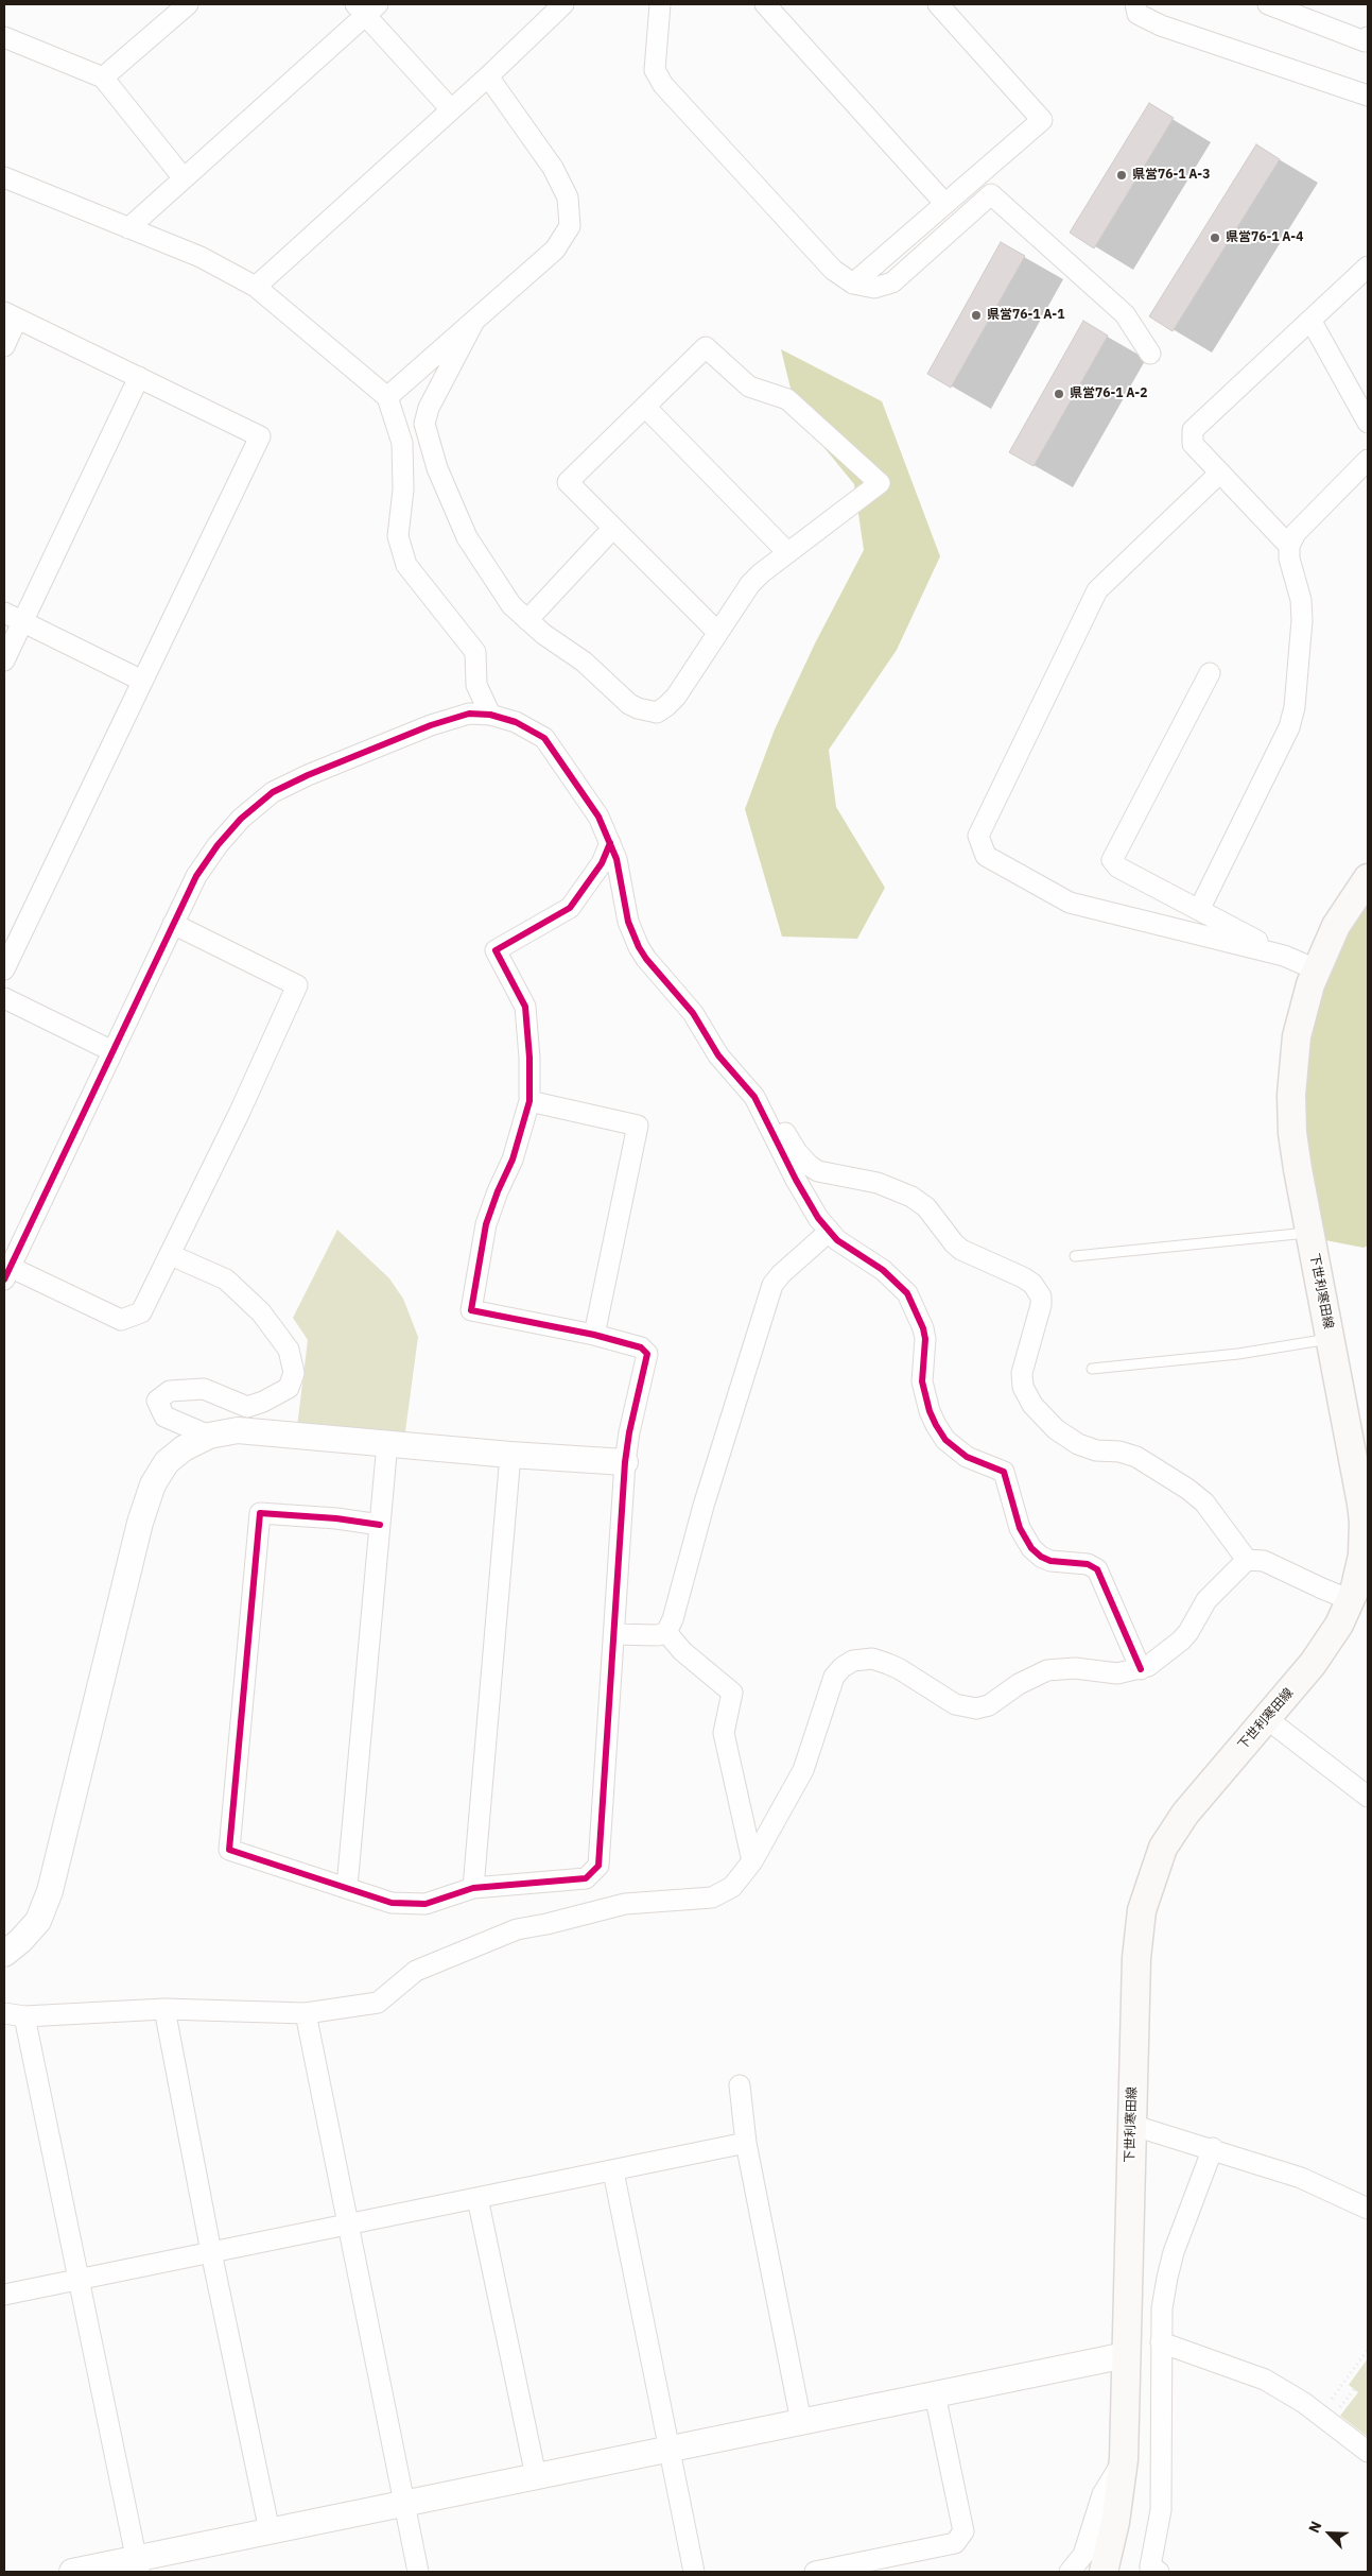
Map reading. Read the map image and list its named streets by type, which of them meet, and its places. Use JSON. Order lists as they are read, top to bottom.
{
  "streets": {
    "main road": ["下世利寒田線"]
  },
  "places": [
    "県営76-1 A-3",
    "県営76-1 A-4",
    "県営76-1 A-1",
    "県営76-1 A-2"
  ],
  "north": "top left"
}
